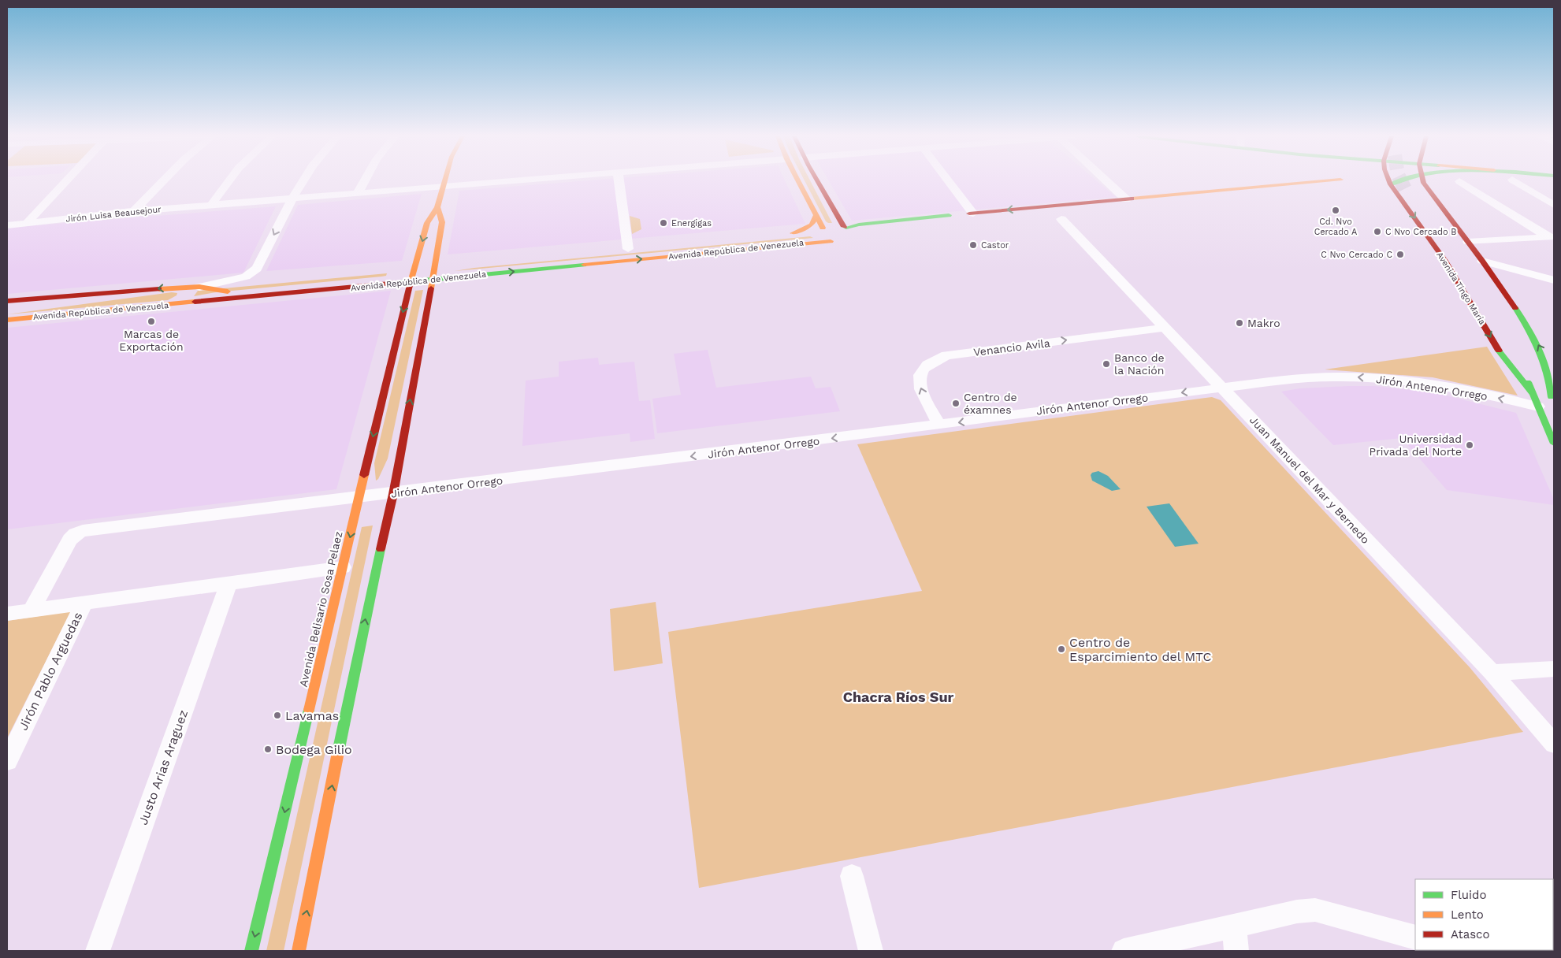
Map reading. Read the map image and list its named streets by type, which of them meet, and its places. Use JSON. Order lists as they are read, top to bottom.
{
  "streets": {
    "main road": ["Avenida República de Venezuela", "Avenida Tingo María", "Avenida Belisario Sosa Pelaez"],
    "street": [
      "Jirón Luisa Beausejour",
      "Venancio Avila",
      "Jirón Antenor Orrego",
      "Juan Manuel del Mar y Bernedo",
      "Jirón Pablo Arguedas",
      "Justo Arias Araguez"
    ]
  },
  "crossings": [
    ["Avenida República de Venezuela", "Avenida Belisario Sosa Pelaez"],
    ["Avenida Tingo María", "Jirón Antenor Orrego"],
    ["Venancio Avila", "Jirón Antenor Orrego"],
    ["Venancio Avila", "Juan Manuel del Mar y Bernedo"],
    ["Jirón Antenor Orrego", "Juan Manuel del Mar y Bernedo"],
    ["Jirón Antenor Orrego", "Avenida Belisario Sosa Pelaez"]
  ],
  "one_way": ["Jirón Antenor Orrego"],
  "districts": ["Chacra Ríos Sur"],
  "places": [
    "Cd. Nvo Cercado A",
    "Energigas",
    "C Nvo Cercado B",
    "Castor",
    "C Nvo Cercado C",
    "Marcas de Exportación",
    "Makro",
    "Banco de la Nación",
    "Centro de éxamnes",
    "Universidad Privada del Norte",
    "Centro de Esparcimiento del MTC",
    "Lavamas",
    "Bodega Gilio"
  ],
  "legend": ["Fluido", "Lento", "Atasco"]
}
